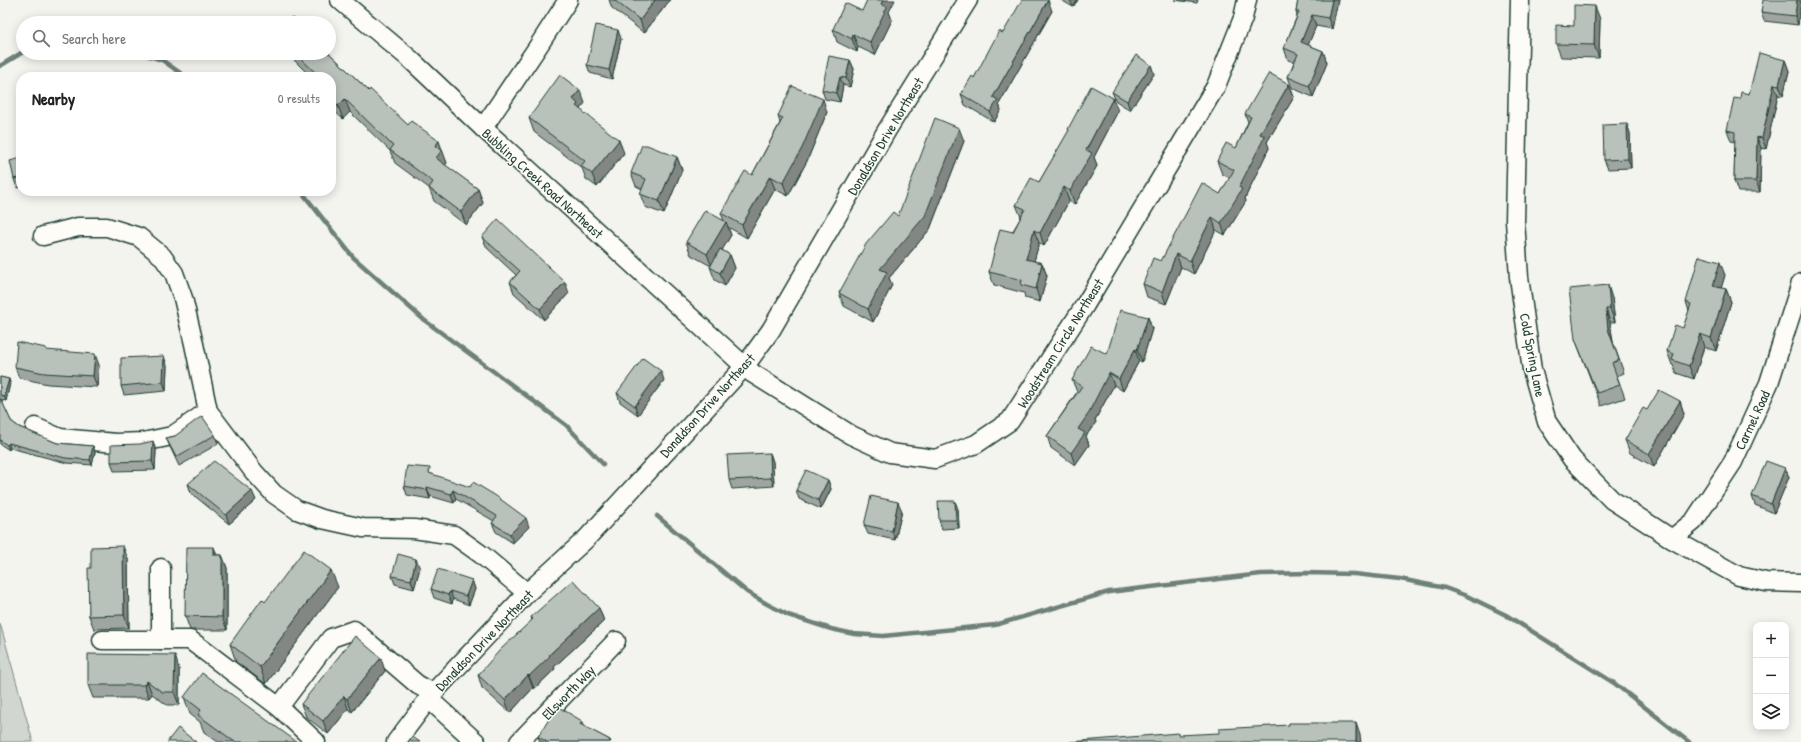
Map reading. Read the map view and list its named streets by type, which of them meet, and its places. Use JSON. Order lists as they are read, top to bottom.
{
  "streets": {
    "street": [
      "Donaldson Drive Northeast",
      "Bubbling Creek Road Northeast",
      "Woodstream Circle Northeast",
      "Cold Spring Lane",
      "Carmel Road",
      "Ellsworth Way"
    ]
  },
  "crossings": [
    ["Donaldson Drive Northeast", "Bubbling Creek Road Northeast"],
    ["Donaldson Drive Northeast", "Woodstream Circle Northeast"],
    ["Bubbling Creek Road Northeast", "Woodstream Circle Northeast"],
    ["Cold Spring Lane", "Carmel Road"]
  ],
  "page": {
    "search": "Search here",
    "heading": ["Nearby", "0 results"],
    "map_buttons": ["+", "−"]
  }
}
